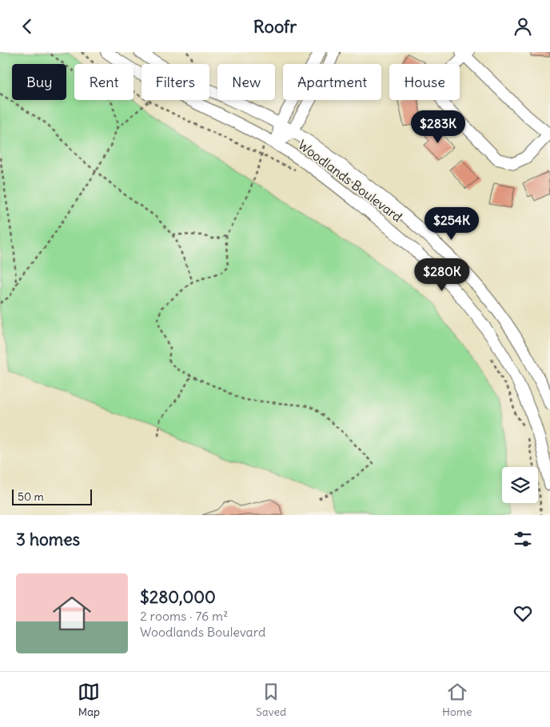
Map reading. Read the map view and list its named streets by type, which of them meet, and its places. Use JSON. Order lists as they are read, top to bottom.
{
  "streets": {
    "street": ["Woodlands Boulevard"]
  },
  "scale_bar": "50 m",
  "page": {
    "header": "Roofr",
    "chip": [
      "Buy",
      "Rent",
      "Filters",
      "New",
      "Apartment",
      "House"
    ],
    "price": ["$283K", "$254K", "$280K"],
    "scale": "50 m",
    "heading": "3 homes",
    "list": [
      {
        "name": "$280,000",
        "note": "2 rooms · 76 m² · Woodlands Boulevard"
      }
    ],
    "tabs": ["Map", "Saved", "Home"]
  }
}
